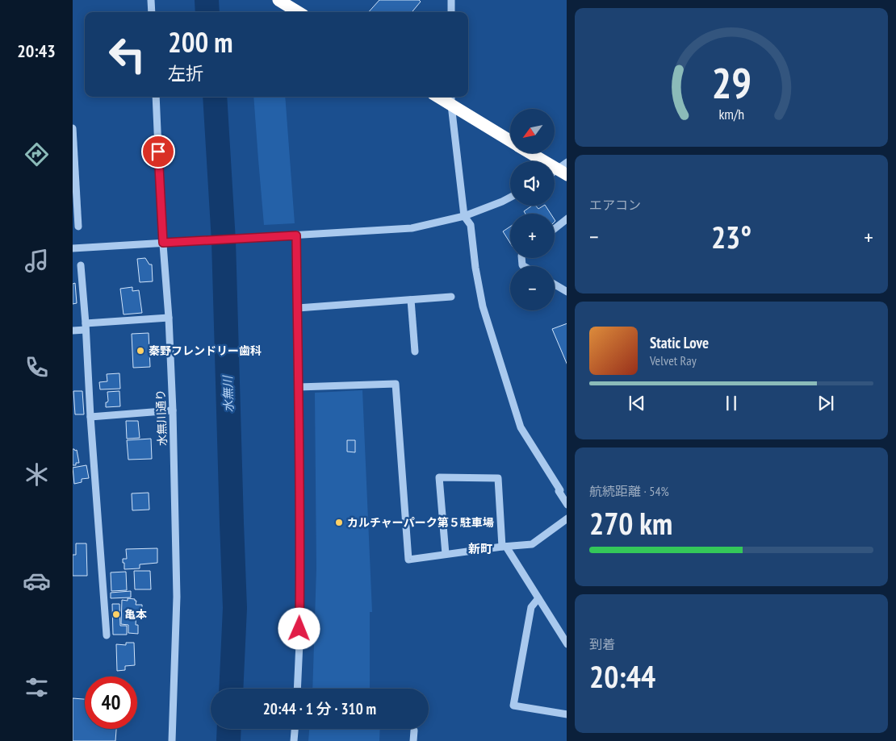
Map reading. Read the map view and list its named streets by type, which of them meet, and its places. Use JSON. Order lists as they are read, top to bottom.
{
  "streets": {
    "street": ["水無川通り"]
  },
  "districts": ["新町"],
  "water": ["水無川"],
  "places": ["秦野フレンドリー歯科", "カルチャーパーク第５駐車場", "亀本"],
  "north": "bottom left",
  "page": {
    "tabs": "20:43",
    "turn": ["200 m", "左折"],
    "map_buttons": ["+", "−"],
    "tile": [
      "エアコン",
      ["航続距離 · 54%", "270 km"],
      ["到着", "20:44"]
    ],
    "heat": ["−", "23°", "+"],
    "song": ["Static Love", "Velvet Ray"],
    "limit": "40",
    "trip": "20:44 · 1 分 · 310 m",
    "gauge": ["29", "km/h"]
  }
}
